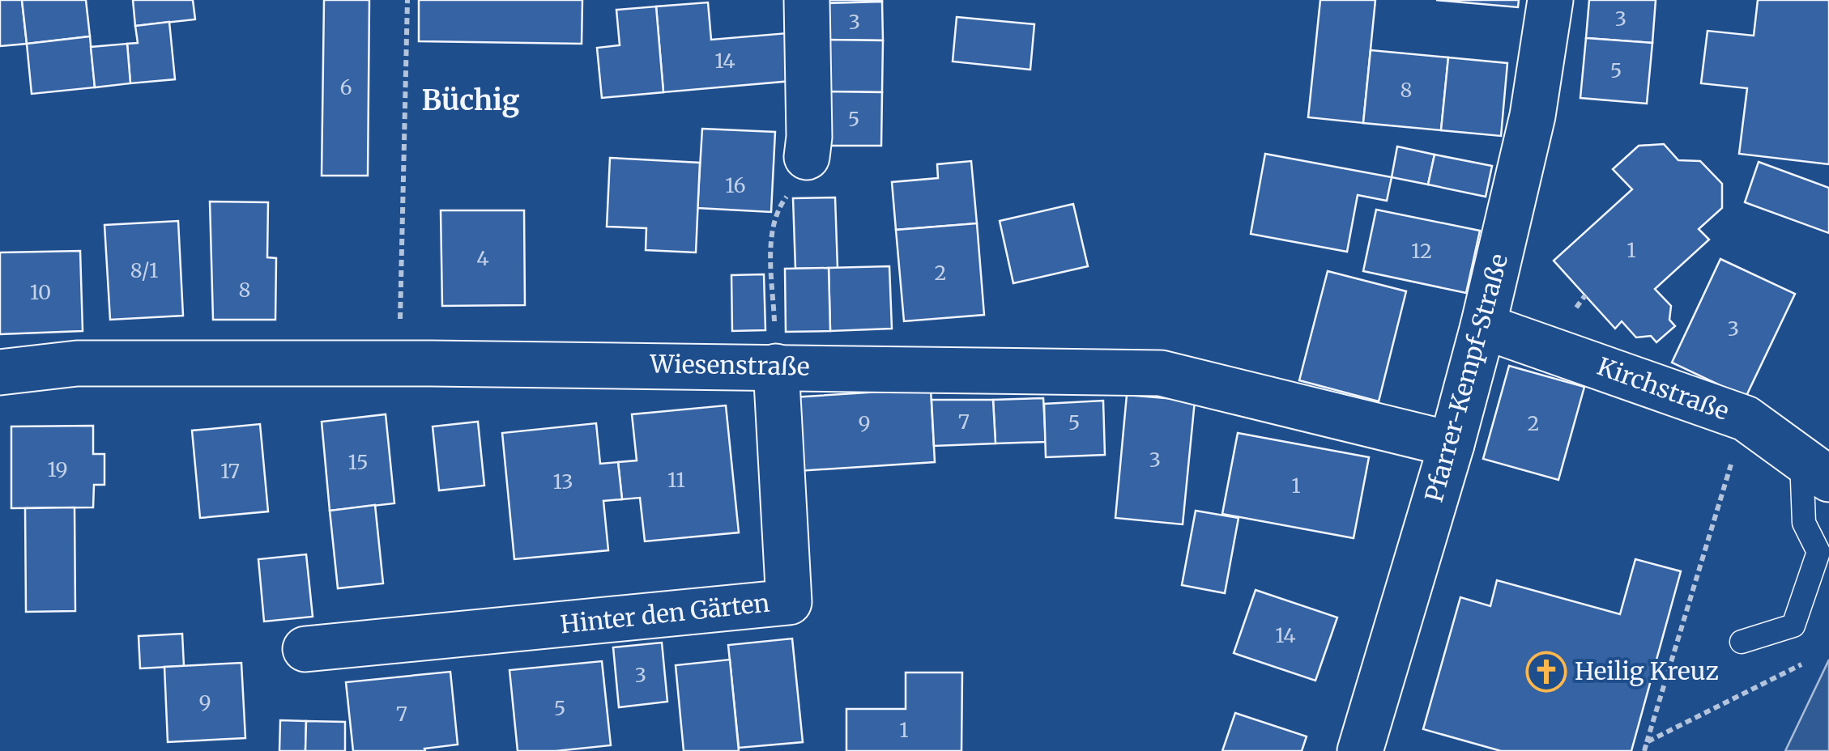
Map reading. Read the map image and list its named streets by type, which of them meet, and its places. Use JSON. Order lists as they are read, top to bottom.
{
  "streets": {
    "street": [
      "Wiesenstraße",
      "Pfarrer-Kempf-Straße",
      "Kirchstraße",
      "Hinter den Gärten"
    ]
  },
  "crossings": [
    ["Wiesenstraße", "Pfarrer-Kempf-Straße"],
    ["Wiesenstraße", "Hinter den Gärten"],
    ["Pfarrer-Kempf-Straße", "Kirchstraße"]
  ],
  "districts": ["Büchig"],
  "places": {
    "church": ["Heilig Kreuz"]
  },
  "house_numbers": [
    "3",
    "3",
    "14",
    "5",
    "6",
    "8",
    "5",
    "16",
    "1",
    "12",
    "4",
    "8/1",
    "2",
    "8",
    "10",
    "3",
    "7",
    "5",
    "9",
    "2",
    "3",
    "15",
    "19",
    "17",
    "11",
    "13",
    "1",
    "14",
    "3",
    "9",
    "5",
    "7",
    "1"
  ]
}
